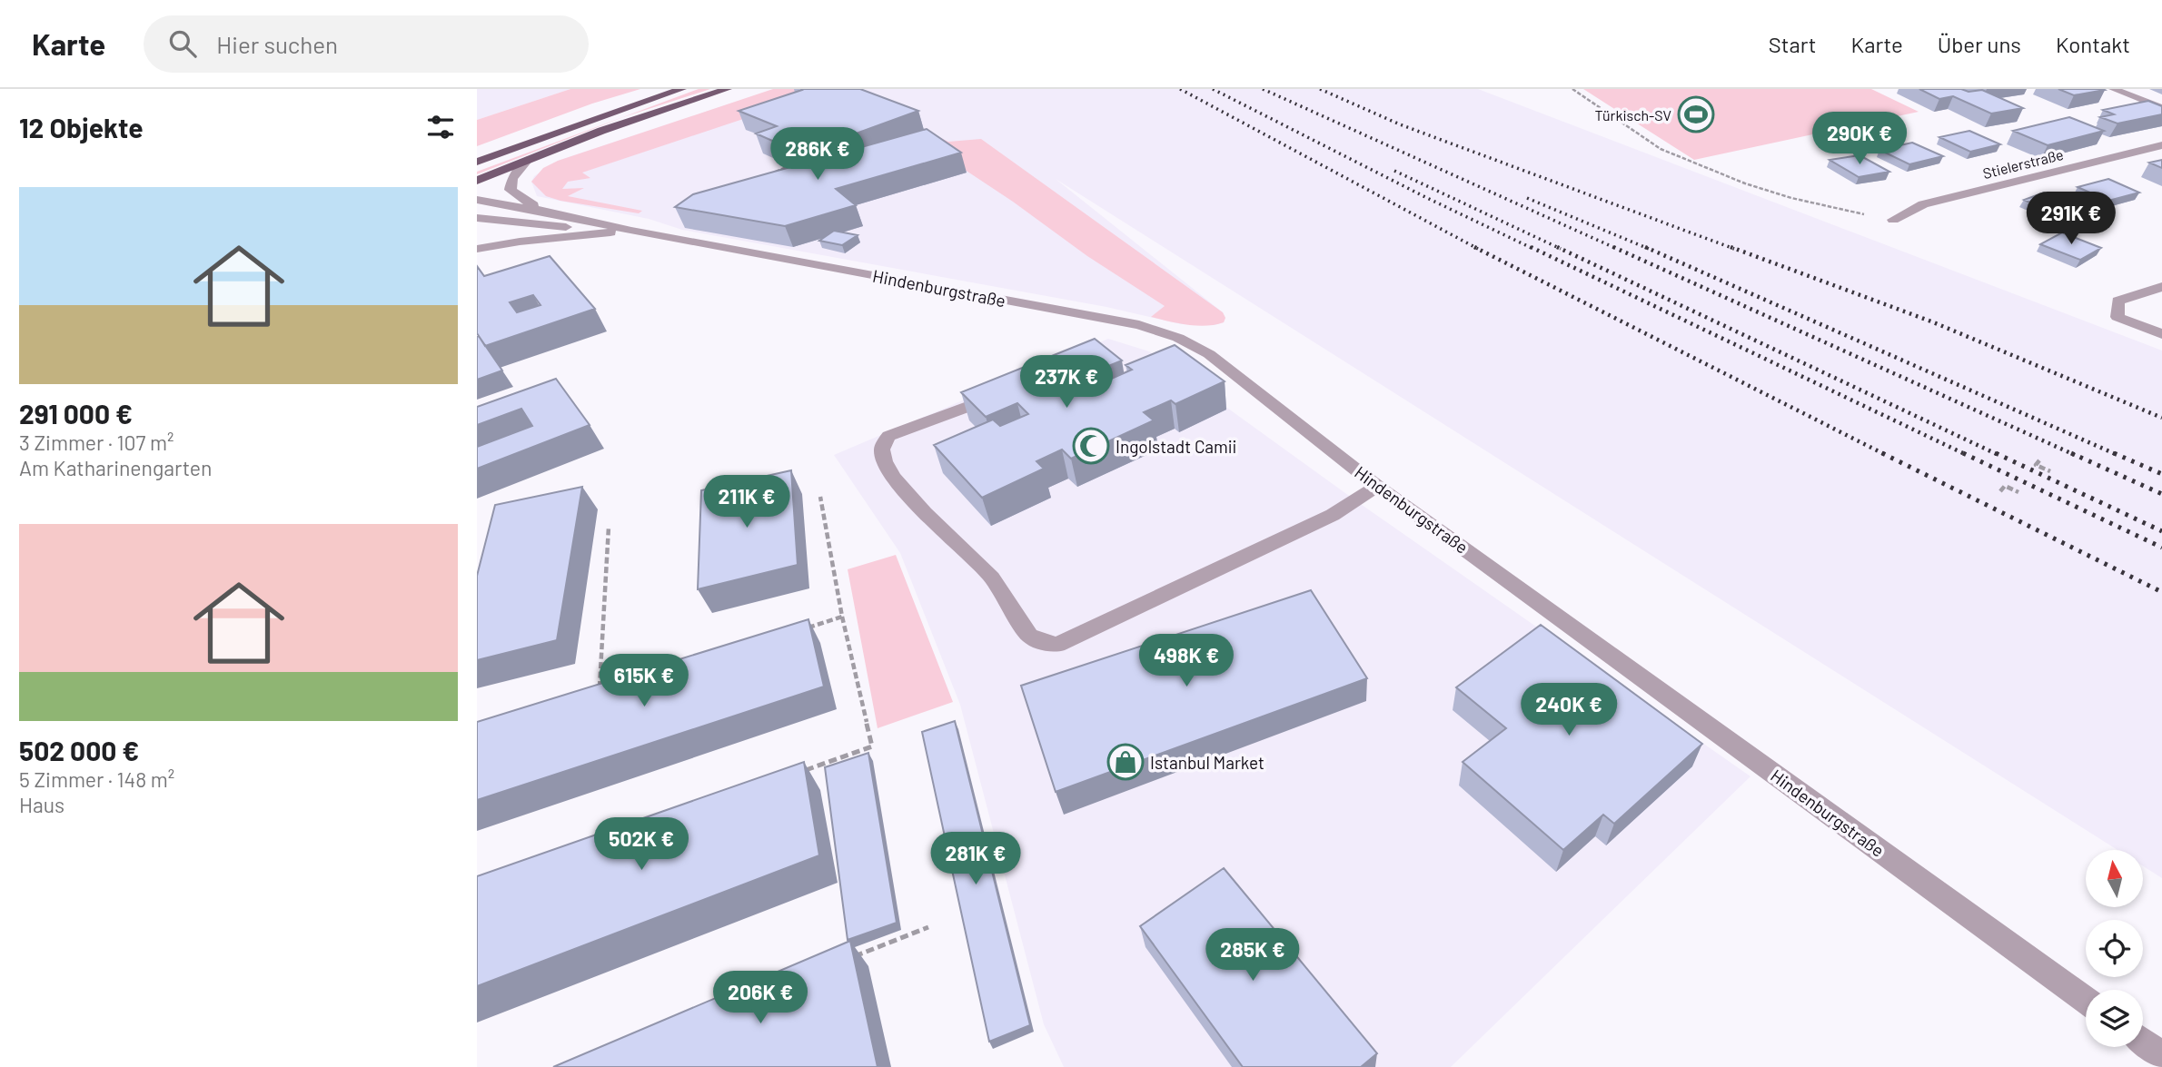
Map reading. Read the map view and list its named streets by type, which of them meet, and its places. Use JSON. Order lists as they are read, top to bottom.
{
  "streets": {
    "street": ["Stielerstraße", "Hindenburgstraße"]
  },
  "places": {
    "sports": ["Türkisch-SV"],
    "mosque": ["Ingolstadt Camii"],
    "shop": ["Istanbul Market"]
  },
  "north": "top",
  "page": {
    "header": "Karte",
    "search": "Hier suchen",
    "nav": [
      "Start",
      "Karte",
      "Über uns",
      "Kontakt"
    ],
    "heading": "12 Objekte",
    "price": [
      "290K €",
      "286K €",
      "291K €",
      "237K €",
      "211K €",
      "498K €",
      "615K €",
      "240K €",
      "502K €",
      "281K €",
      "285K €",
      "206K €"
    ],
    "list": [
      {
        "name": "291 000 €",
        "note": "3 Zimmer · 107 m² · Am Katharinengarten"
      },
      {
        "name": "502 000 €",
        "note": "5 Zimmer · 148 m² · Haus"
      }
    ]
  }
}
